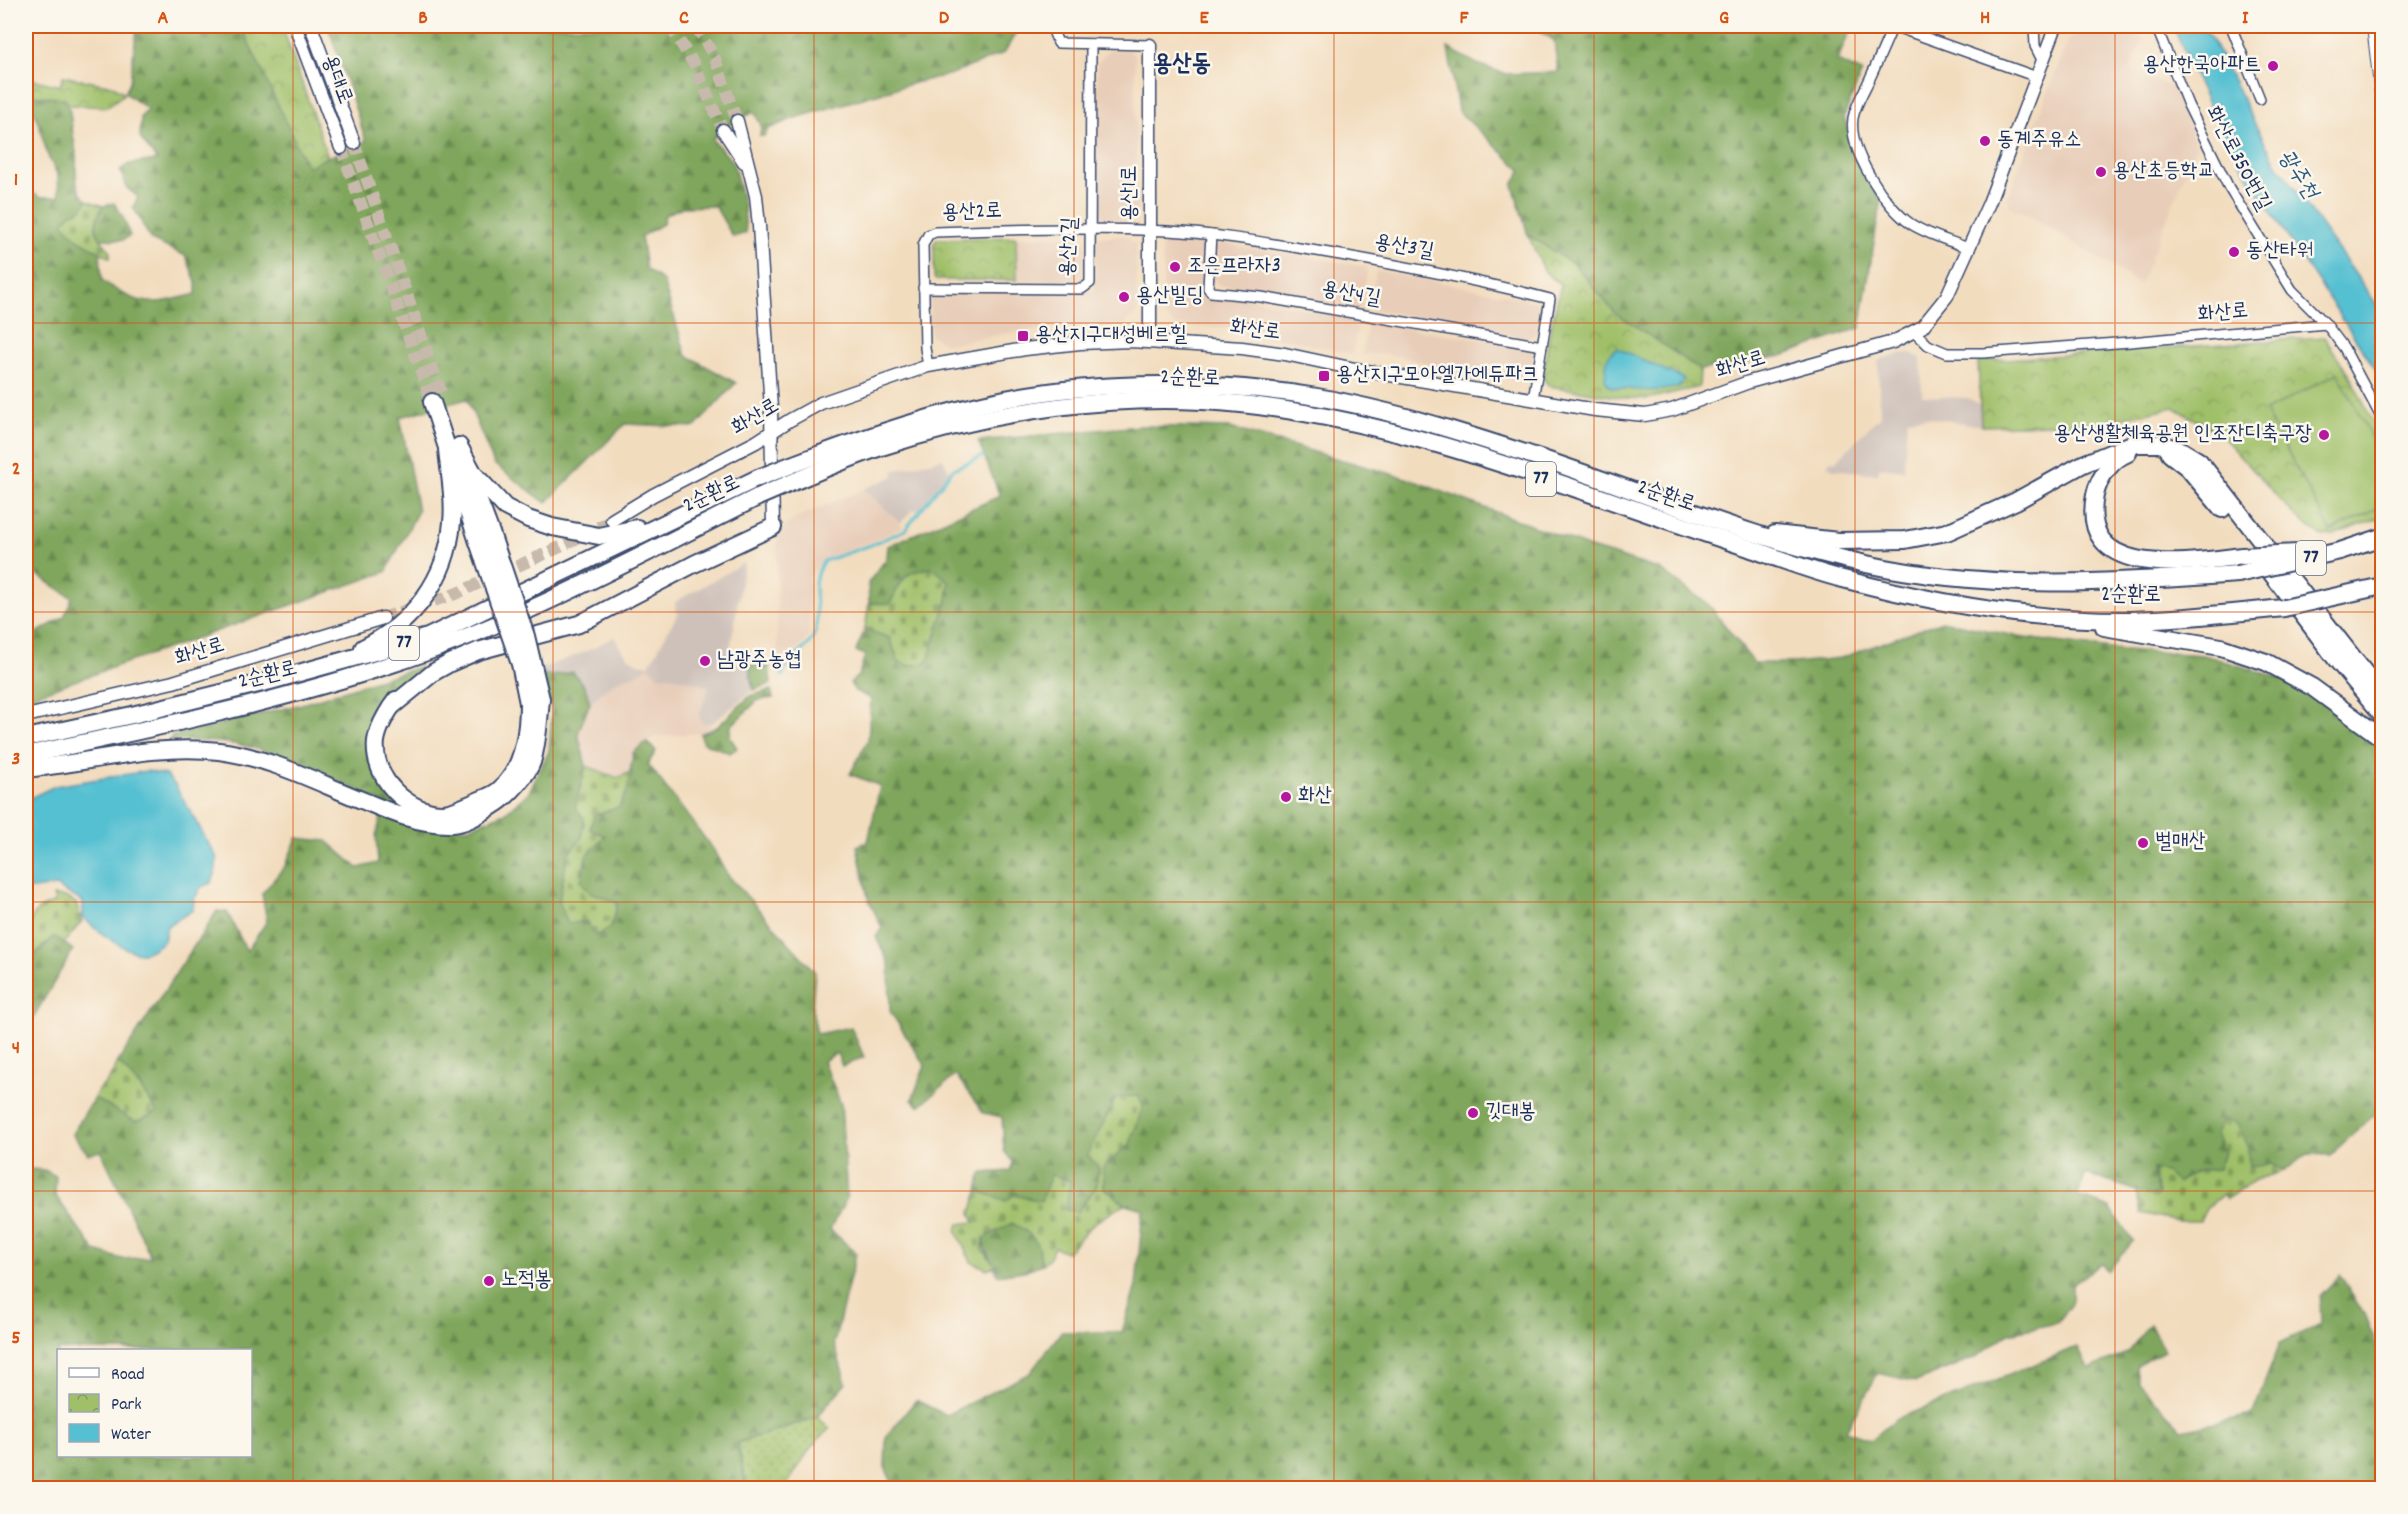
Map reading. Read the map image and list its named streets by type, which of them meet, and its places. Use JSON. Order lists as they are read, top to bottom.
{
  "streets": {
    "highway": ["2순환로", "77"],
    "main road": ["용대로", "용산1로", "화산로"],
    "street": [
      "화산로350번길",
      "용산2로",
      "용산2길",
      "용산3길",
      "용산4길"
    ]
  },
  "crossings": [
    ["화산로350번길", "화산로"],
    ["용산1로", "용산2로"],
    ["용산1로", "용산3길"],
    ["용산1로", "화산로"],
    ["용산2로", "용산2길"],
    ["용산2로", "용산3길"],
    ["용산2로", "화산로"],
    ["용산3길", "용산4길"],
    ["용산3길", "화산로"]
  ],
  "districts": ["용산동"],
  "water": ["광주천"],
  "places": {
    "other": [
      "용산한국아파트",
      "동계주유소",
      "용산초등학교",
      "동산타워",
      "조은프라자3",
      "용산빌딩",
      "용산생활체육공원 인조잔디축구장",
      "남광주농협",
      "화산",
      "벌매산",
      "깃대봉",
      "노적봉"
    ],
    "transit": ["용산지구대성베르힐", "용산지구모아엘가에듀파크"]
  },
  "legend": ["Road", "Park", "Water"],
  "grid": {
    "columns": [
      "A",
      "B",
      "C",
      "D",
      "E",
      "F",
      "G",
      "H",
      "I"
    ],
    "rows": [
      "1",
      "2",
      "3",
      "4",
      "5"
    ]
  }
}
